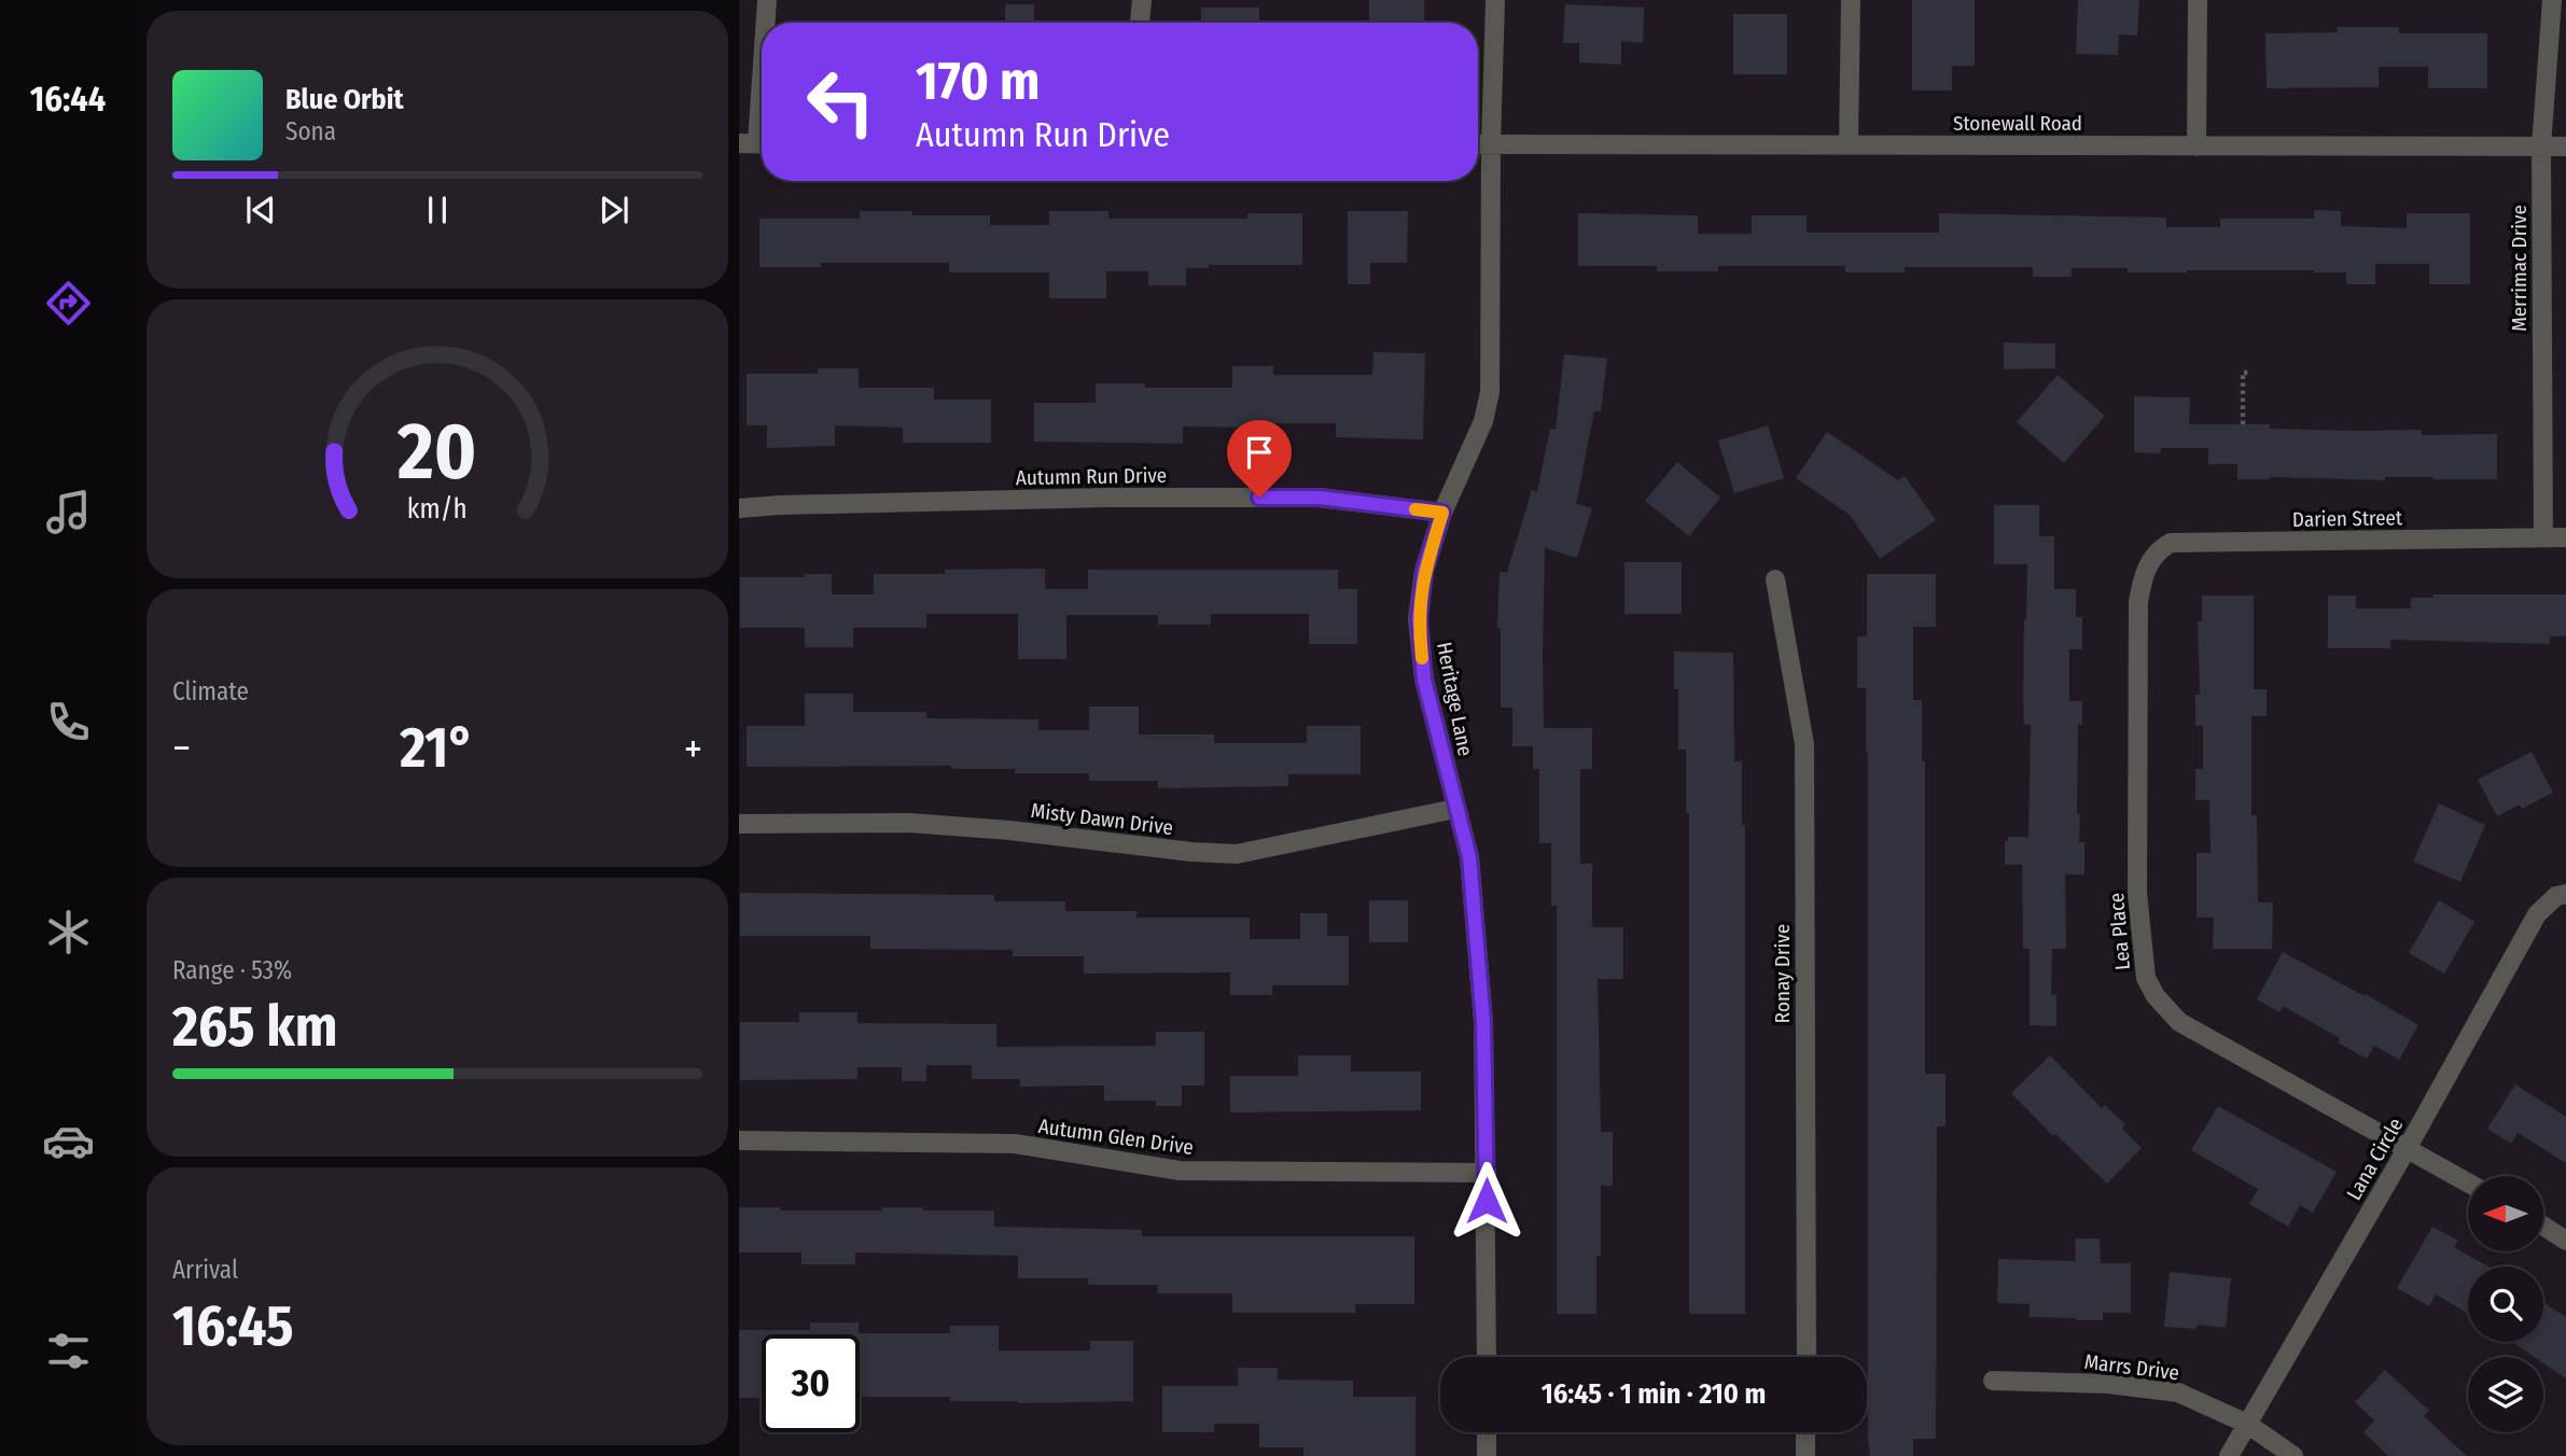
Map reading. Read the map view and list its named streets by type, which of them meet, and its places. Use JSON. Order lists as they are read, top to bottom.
{
  "streets": {
    "street": [
      "Stonewall Road",
      "Merrimac Drive",
      "Autumn Run Drive",
      "Darien Street",
      "Heritage Lane",
      "Misty Dawn Drive",
      "Lea Place",
      "Ronay Drive",
      "Autumn Glen Drive",
      "Lana Circle",
      "Marrs Drive"
    ]
  },
  "crossings": [
    ["Stonewall Road", "Merrimac Drive"],
    ["Stonewall Road", "Heritage Lane"],
    ["Merrimac Drive", "Darien Street"],
    ["Autumn Run Drive", "Heritage Lane"],
    ["Darien Street", "Lea Place"],
    ["Heritage Lane", "Misty Dawn Drive"],
    ["Heritage Lane", "Autumn Glen Drive"],
    ["Lea Place", "Lana Circle"],
    ["Lana Circle", "Marrs Drive"]
  ],
  "north": "left",
  "page": {
    "tabs": "16:44",
    "turn": ["170 m", "Autumn Run Drive"],
    "song": ["Blue Orbit", "Sona"],
    "tile": [
      "Climate",
      ["Range · 53%", "265 km"],
      ["Arrival", "16:45"]
    ],
    "heat": ["−", "21°", "+"],
    "limit": "30",
    "trip": "16:45 · 1 min · 210 m",
    "gauge": ["20", "km/h"]
  }
}
